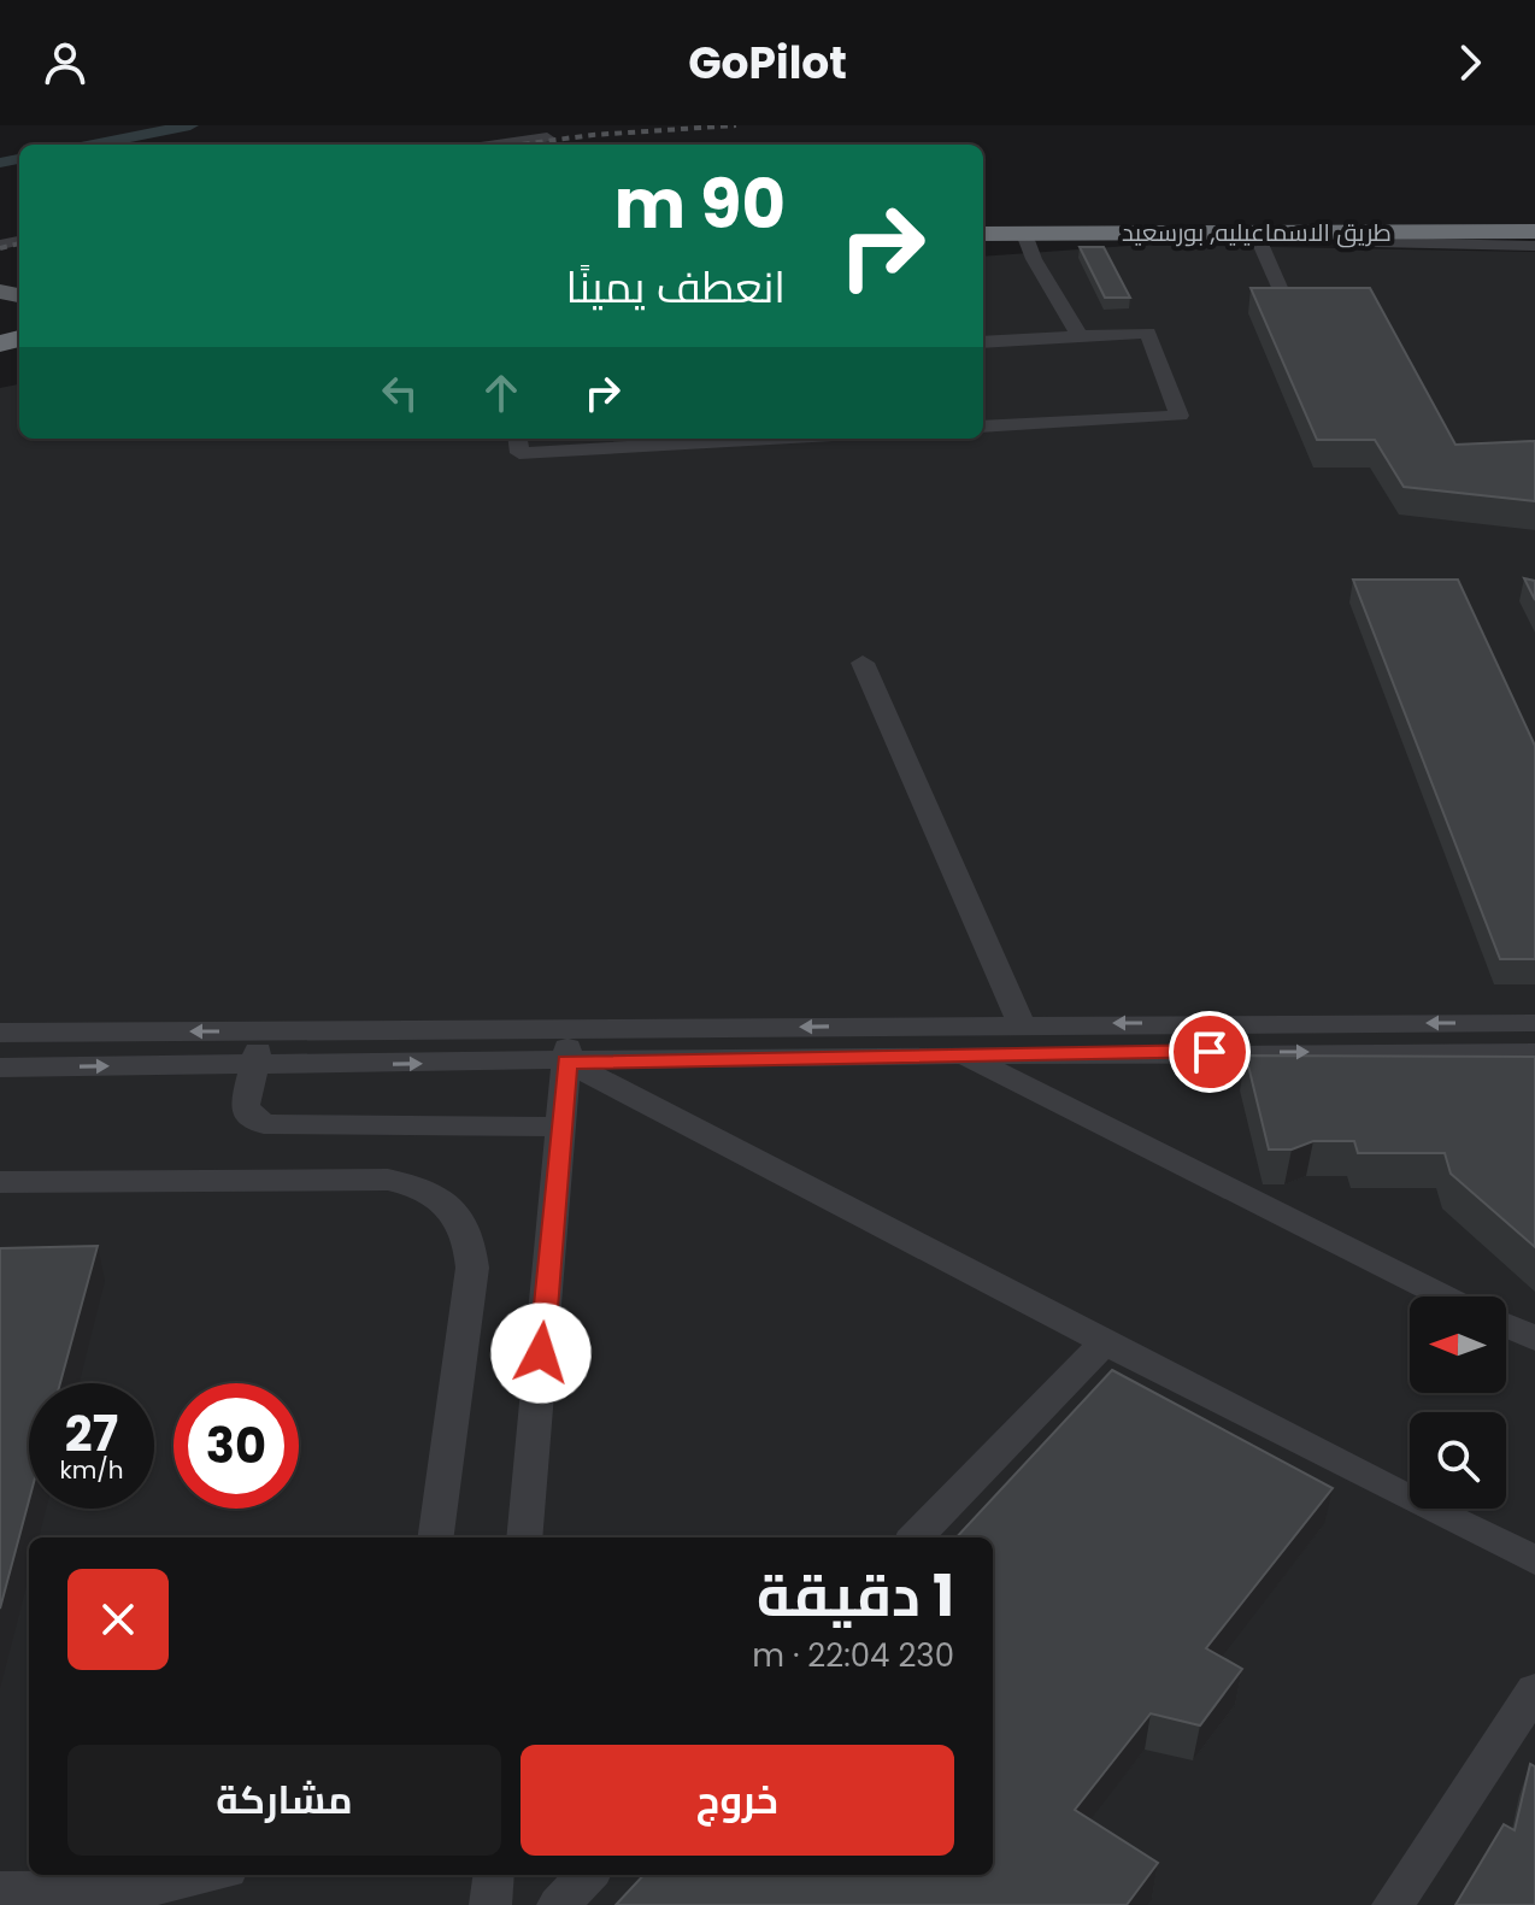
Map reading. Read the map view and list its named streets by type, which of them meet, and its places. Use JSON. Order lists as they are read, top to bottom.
{
  "streets": {
    "highway": ["طريق الاسماعيليه, بورسعيد"]
  },
  "north": "left",
  "page": {
    "header": "GoPilot",
    "turn": ["90 m", "انعطف يمينًا"],
    "speed": "27 km/h",
    "limit": "30",
    "heading": ["1 دقيقة", "230 m · 22:04"],
    "buttons": ["خروج", "مشاركة"]
  }
}
